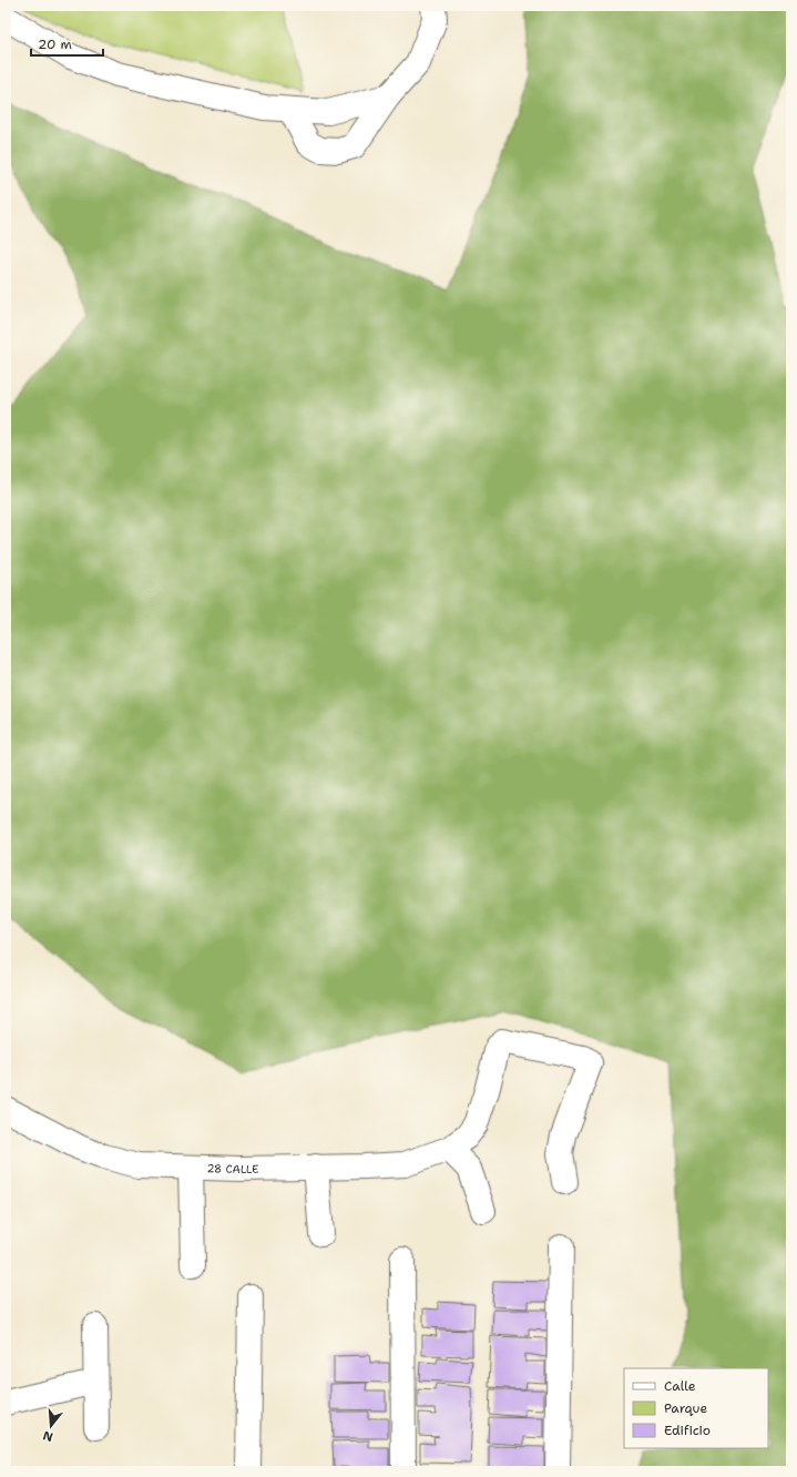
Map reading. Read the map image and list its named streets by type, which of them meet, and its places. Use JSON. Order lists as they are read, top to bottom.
{
  "streets": {
    "street": ["28 CALLE"]
  },
  "legend": ["Calle", "Parque", "Edificio"],
  "scale_bar": "20 m",
  "north": "bottom"
}
